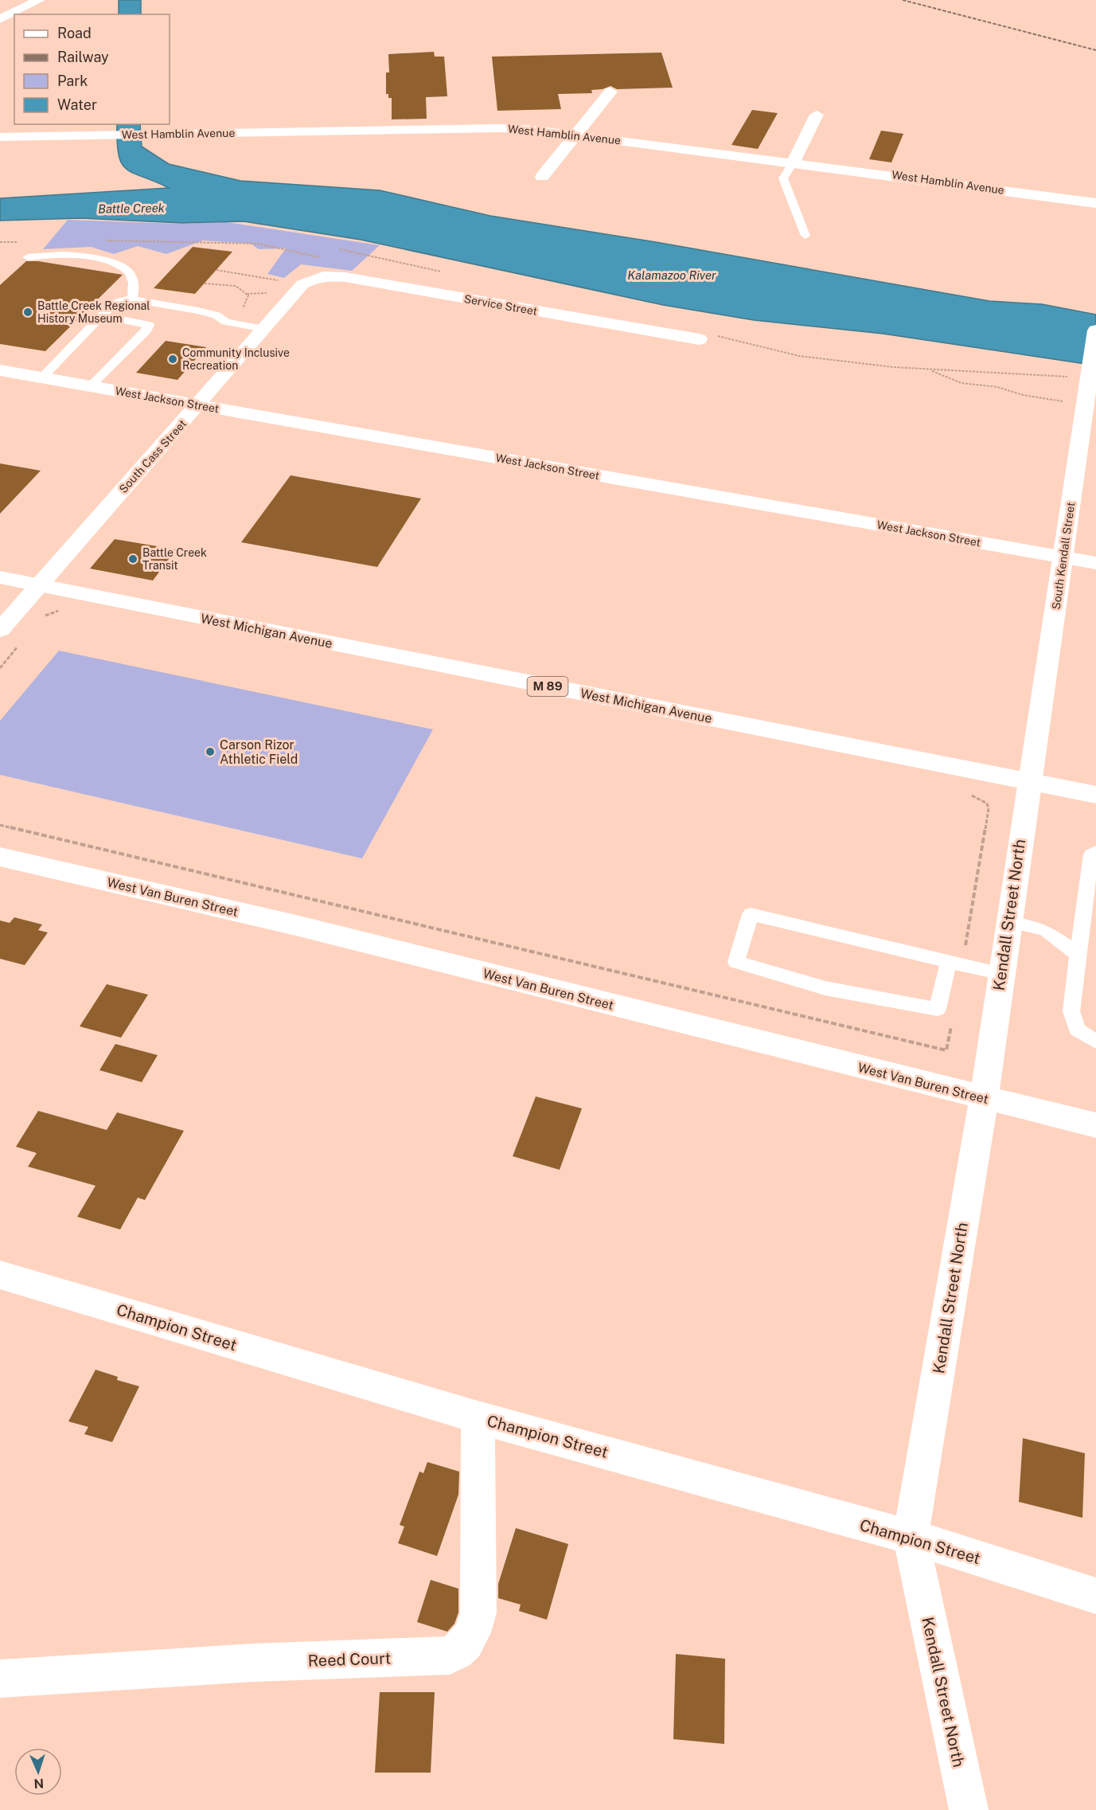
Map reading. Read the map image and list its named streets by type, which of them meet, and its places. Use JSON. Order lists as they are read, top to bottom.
{
  "streets": {
    "main road": [
      "West Hamblin Avenue",
      "Service Street",
      "West Jackson Street",
      "South Cass Street",
      "South Kendall Street",
      "West Michigan Avenue",
      "M 89",
      "West Van Buren Street",
      "Kendall Street North",
      "Champion Street",
      "Reed Court"
    ]
  },
  "crossings": [
    ["Service Street", "South Cass Street"],
    ["West Jackson Street", "South Cass Street"],
    ["West Jackson Street", "South Kendall Street"],
    ["South Cass Street", "West Michigan Avenue"],
    ["South Kendall Street", "West Michigan Avenue"],
    ["South Kendall Street", "Kendall Street North"],
    ["West Michigan Avenue", "Kendall Street North"],
    ["West Van Buren Street", "Kendall Street North"],
    ["Kendall Street North", "Champion Street"],
    ["Champion Street", "Reed Court"]
  ],
  "water": ["Battle Creek", "Kalamazoo River"],
  "places": [
    "Battle Creek Regional History Museum",
    "Community Inclusive Recreation",
    "Battle Creek Transit",
    "Carson Rizor Athletic Field"
  ],
  "legend": [
    "Road",
    "Railway",
    "Park",
    "Water"
  ],
  "north": "bottom"
}
